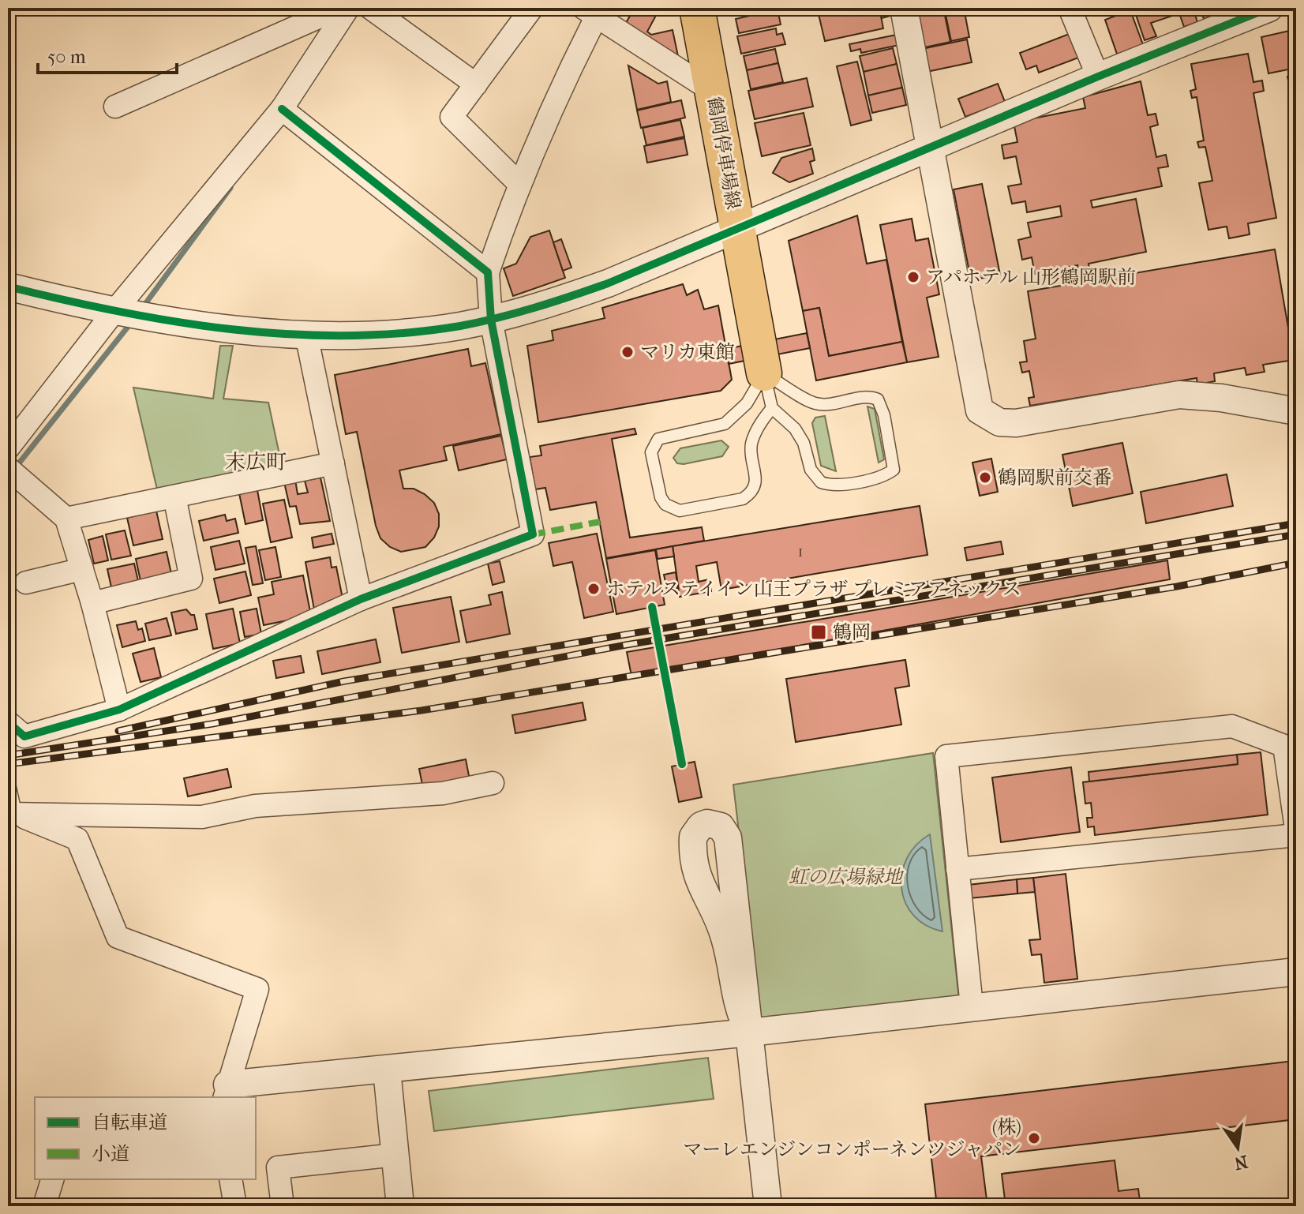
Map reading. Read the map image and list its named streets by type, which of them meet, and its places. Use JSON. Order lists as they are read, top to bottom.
{
  "streets": {
    "main road": ["鶴岡停車場線"]
  },
  "districts": ["末広町"],
  "parks": ["虹の広場緑地"],
  "places": {
    "other": [
      "アパホテル 山形鶴岡駅前",
      "マリカ東館",
      "鶴岡駅前交番",
      "ホテルステイイン山王プラザ プレミアアネックス",
      "(株) マーレエンジンコンポーネンツジャパン"
    ],
    "transit": ["鶴岡"]
  },
  "house_numbers": ["1"],
  "legend": ["自転車道", "小道"],
  "scale_bar": "50 m",
  "north": "bottom"
}
